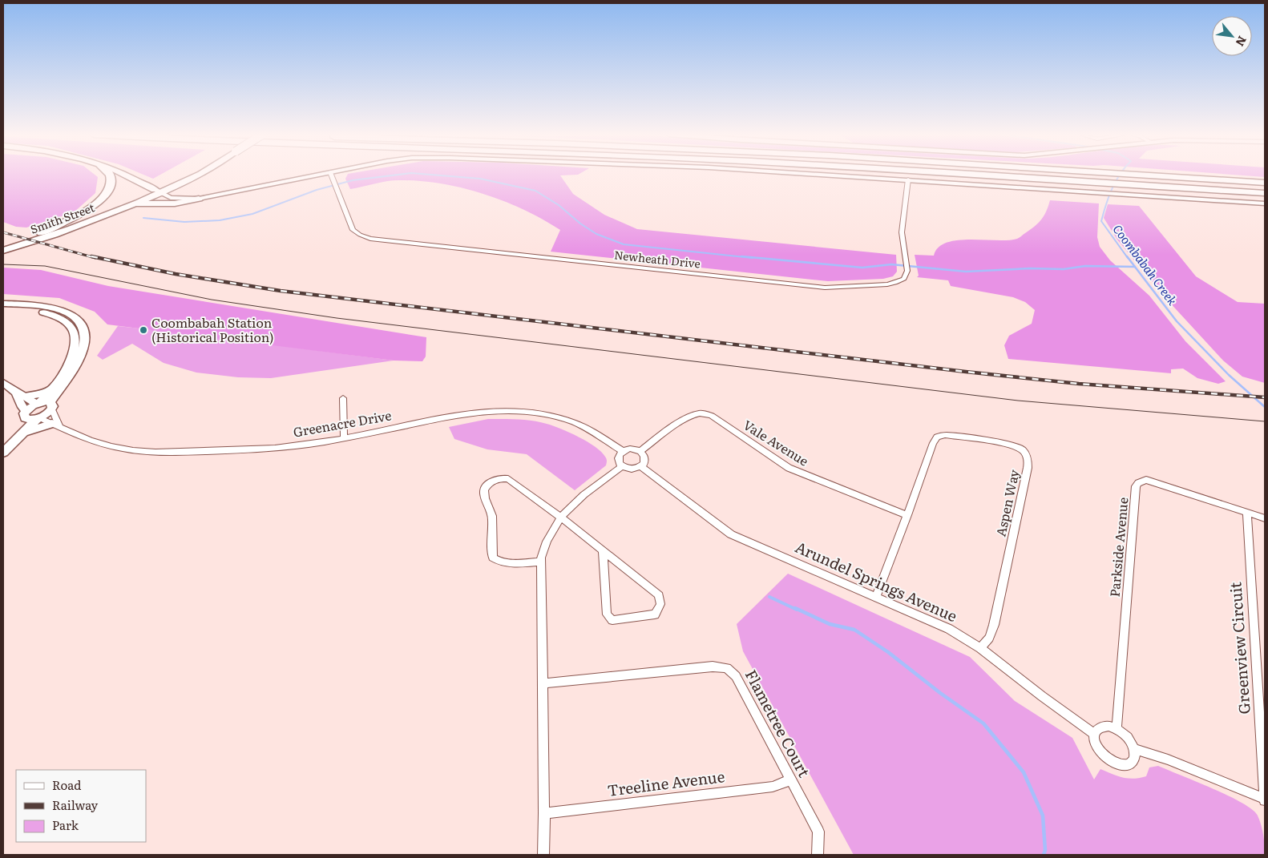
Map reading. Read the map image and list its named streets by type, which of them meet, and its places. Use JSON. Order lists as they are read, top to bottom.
{
  "streets": {
    "main road": ["Smith Street"],
    "street": [
      "Newheath Drive",
      "Greenacre Drive",
      "Vale Avenue",
      "Aspen Way",
      "Parkside Avenue",
      "Arundel Springs Avenue",
      "Greenview Circuit",
      "Flametree Court",
      "Treeline Avenue"
    ]
  },
  "crossings": [
    ["Greenacre Drive", "Vale Avenue"],
    ["Greenacre Drive", "Arundel Springs Avenue"],
    ["Vale Avenue", "Aspen Way"],
    ["Vale Avenue", "Arundel Springs Avenue"],
    ["Aspen Way", "Arundel Springs Avenue"],
    ["Parkside Avenue", "Arundel Springs Avenue"],
    ["Parkside Avenue", "Greenview Circuit"],
    ["Flametree Court", "Treeline Avenue"]
  ],
  "water": ["Coombabah Creek"],
  "places": ["Coombabah Station (Historical Position)"],
  "legend": ["Road", "Railway", "Park"],
  "north": "bottom right"
}
